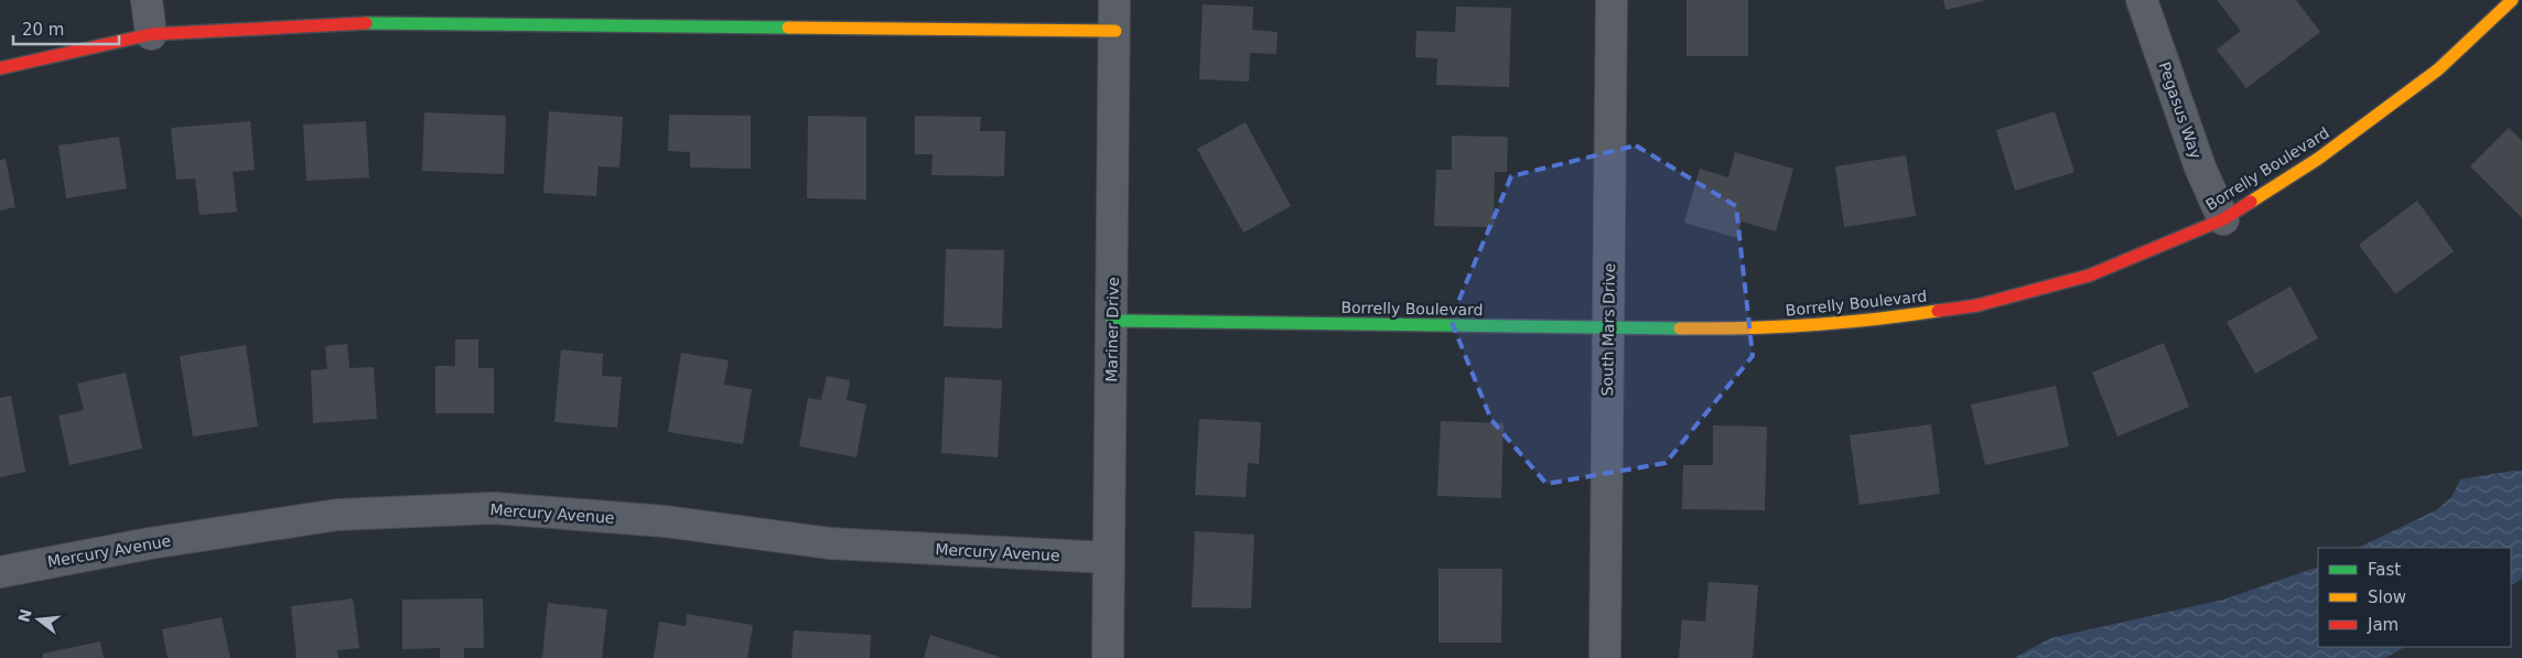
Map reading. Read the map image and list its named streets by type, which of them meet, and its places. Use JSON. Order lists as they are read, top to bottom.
{
  "streets": {
    "street": [
      "Pegasus Way",
      "Borrelly Boulevard",
      "Mariner Drive",
      "South Mars Drive",
      "Mercury Avenue"
    ]
  },
  "crossings": [
    ["Pegasus Way", "Borrelly Boulevard"],
    ["Borrelly Boulevard", "Mariner Drive"],
    ["Borrelly Boulevard", "South Mars Drive"],
    ["Mariner Drive", "Mercury Avenue"]
  ],
  "legend": ["Fast", "Slow", "Jam"],
  "scale_bar": "20 m",
  "north": "left"
}
